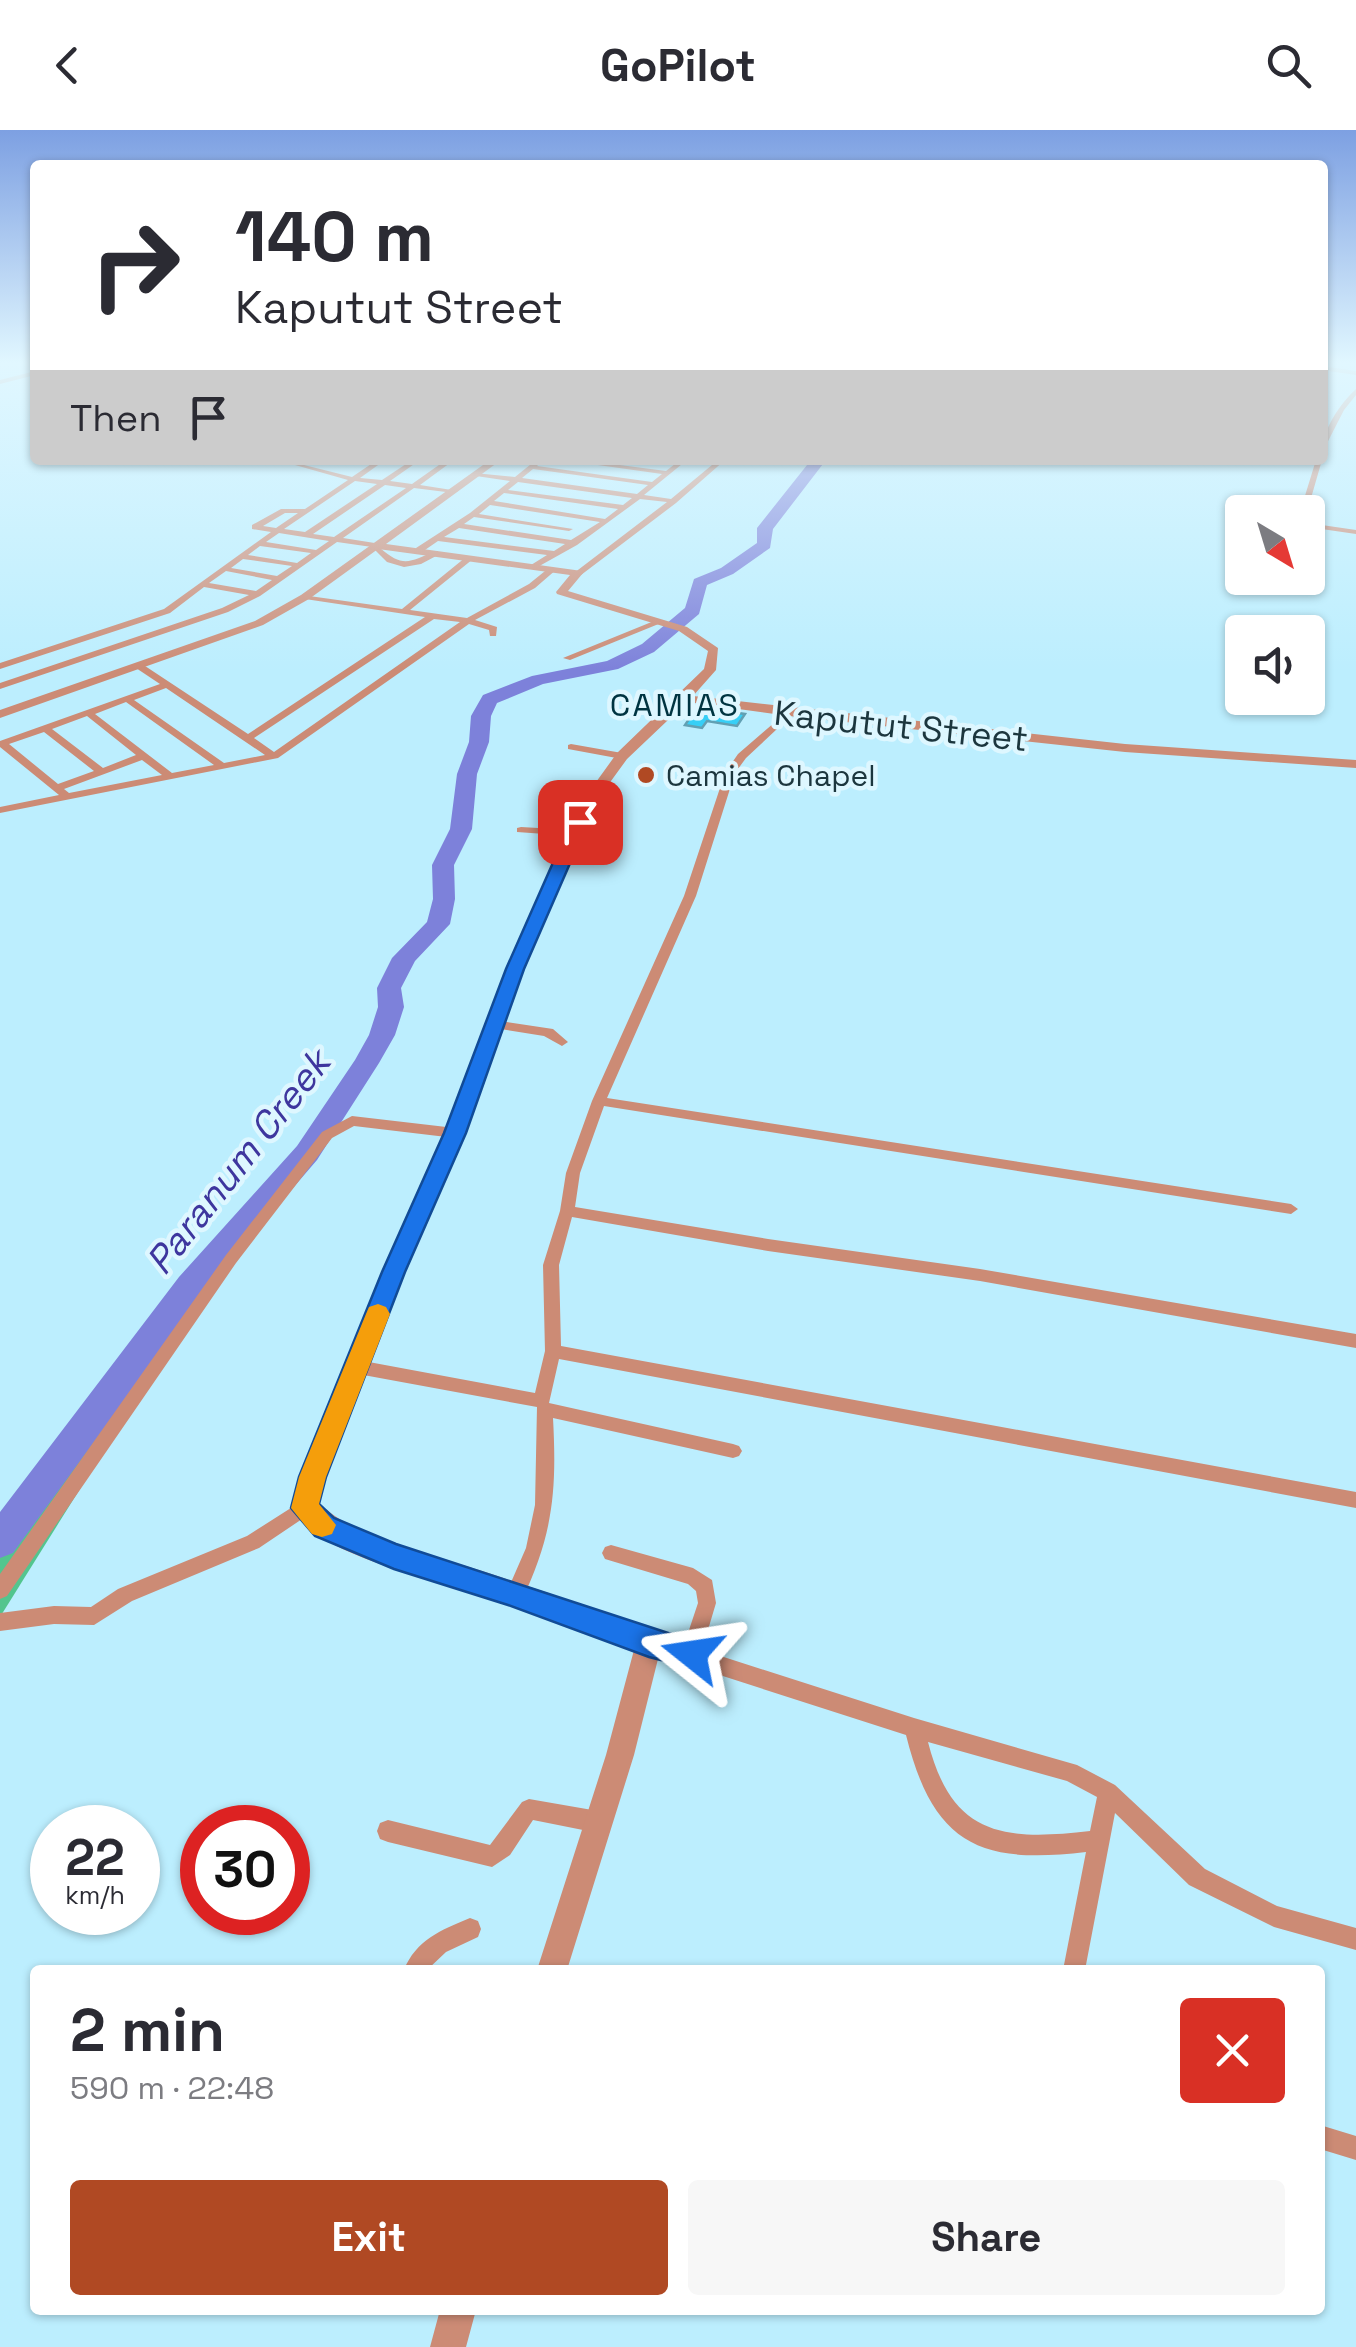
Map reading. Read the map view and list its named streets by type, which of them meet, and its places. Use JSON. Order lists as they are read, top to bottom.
{
  "streets": {
    "street": ["Kaputut Street"]
  },
  "districts": ["CAMIAS"],
  "water": ["Paranum Creek"],
  "places": ["Camias Chapel"],
  "north": "bottom right",
  "page": {
    "header": "GoPilot",
    "turn": ["140 m", "Kaputut Street"],
    "then": "Then",
    "speed": "22 km/h",
    "limit": "30",
    "heading": ["2 min", "590 m · 22:48"],
    "buttons": ["Exit", "Share"]
  }
}
